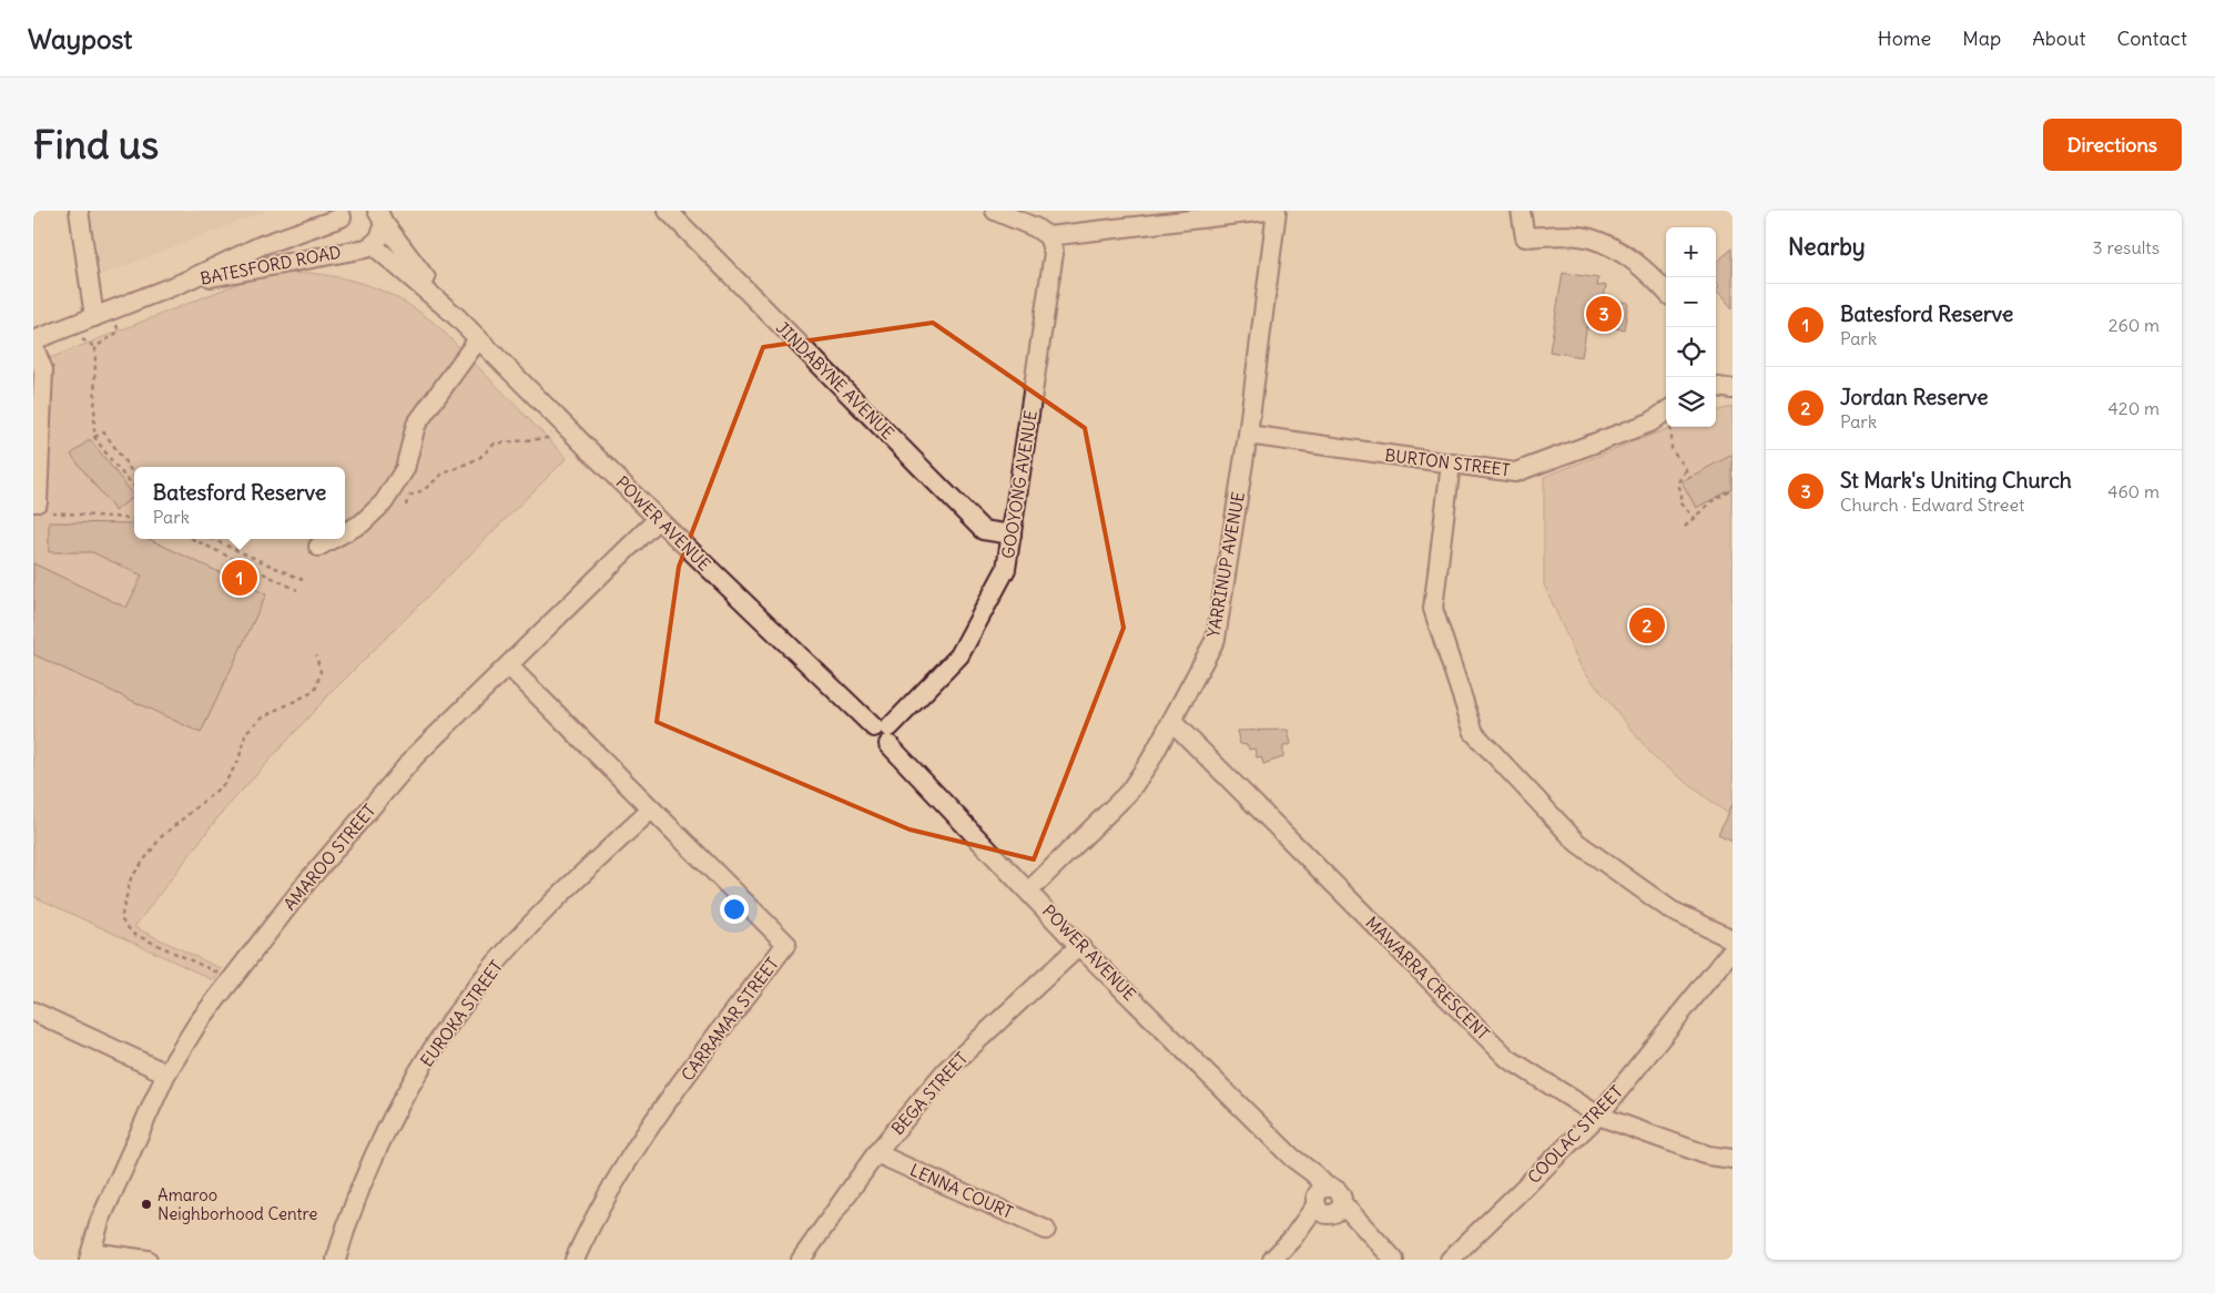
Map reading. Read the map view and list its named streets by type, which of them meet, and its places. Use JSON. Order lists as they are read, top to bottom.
{
  "streets": {
    "street": [
      "BATESFORD ROAD",
      "JINDABYNE AVENUE",
      "BURTON STREET",
      "GOOYONG AVENUE",
      "POWER AVENUE",
      "YARRINUP AVENUE",
      "AMAROO STREET",
      "MAWARRA CRESCENT",
      "EUROKA STREET",
      "CARRAMAR STREET",
      "BEGA STREET",
      "COOLAC STREET",
      "LENNA COURT"
    ]
  },
  "crossings": [
    ["BATESFORD ROAD", "POWER AVENUE"],
    ["JINDABYNE AVENUE", "GOOYONG AVENUE"],
    ["BURTON STREET", "YARRINUP AVENUE"],
    ["GOOYONG AVENUE", "POWER AVENUE"],
    ["POWER AVENUE", "YARRINUP AVENUE"],
    ["POWER AVENUE", "AMAROO STREET"],
    ["POWER AVENUE", "BEGA STREET"],
    ["YARRINUP AVENUE", "MAWARRA CRESCENT"],
    ["AMAROO STREET", "CARRAMAR STREET"],
    ["MAWARRA CRESCENT", "COOLAC STREET"],
    ["EUROKA STREET", "CARRAMAR STREET"],
    ["BEGA STREET", "LENNA COURT"]
  ],
  "places": ["Amaroo Neighborhood Centre"],
  "page": {
    "header": "Waypost",
    "nav": [
      "Home",
      "Map",
      "About",
      "Contact"
    ],
    "buttons": "Directions",
    "title": "Find us",
    "heading": ["Nearby", "3 results"],
    "map_buttons": ["+", "−"],
    "list": [
      {
        "mark": "1",
        "name": "Batesford Reserve",
        "note": "Park",
        "value": "260 m"
      },
      {
        "mark": "2",
        "name": "Jordan Reserve",
        "note": "Park",
        "value": "420 m"
      },
      {
        "mark": "3",
        "name": "St Mark's Uniting Church",
        "note": "Church · Edward Street",
        "value": "460 m"
      }
    ],
    "pins": ["3", "1", "2"],
    "popup": ["Batesford Reserve", "Park"]
  }
}
